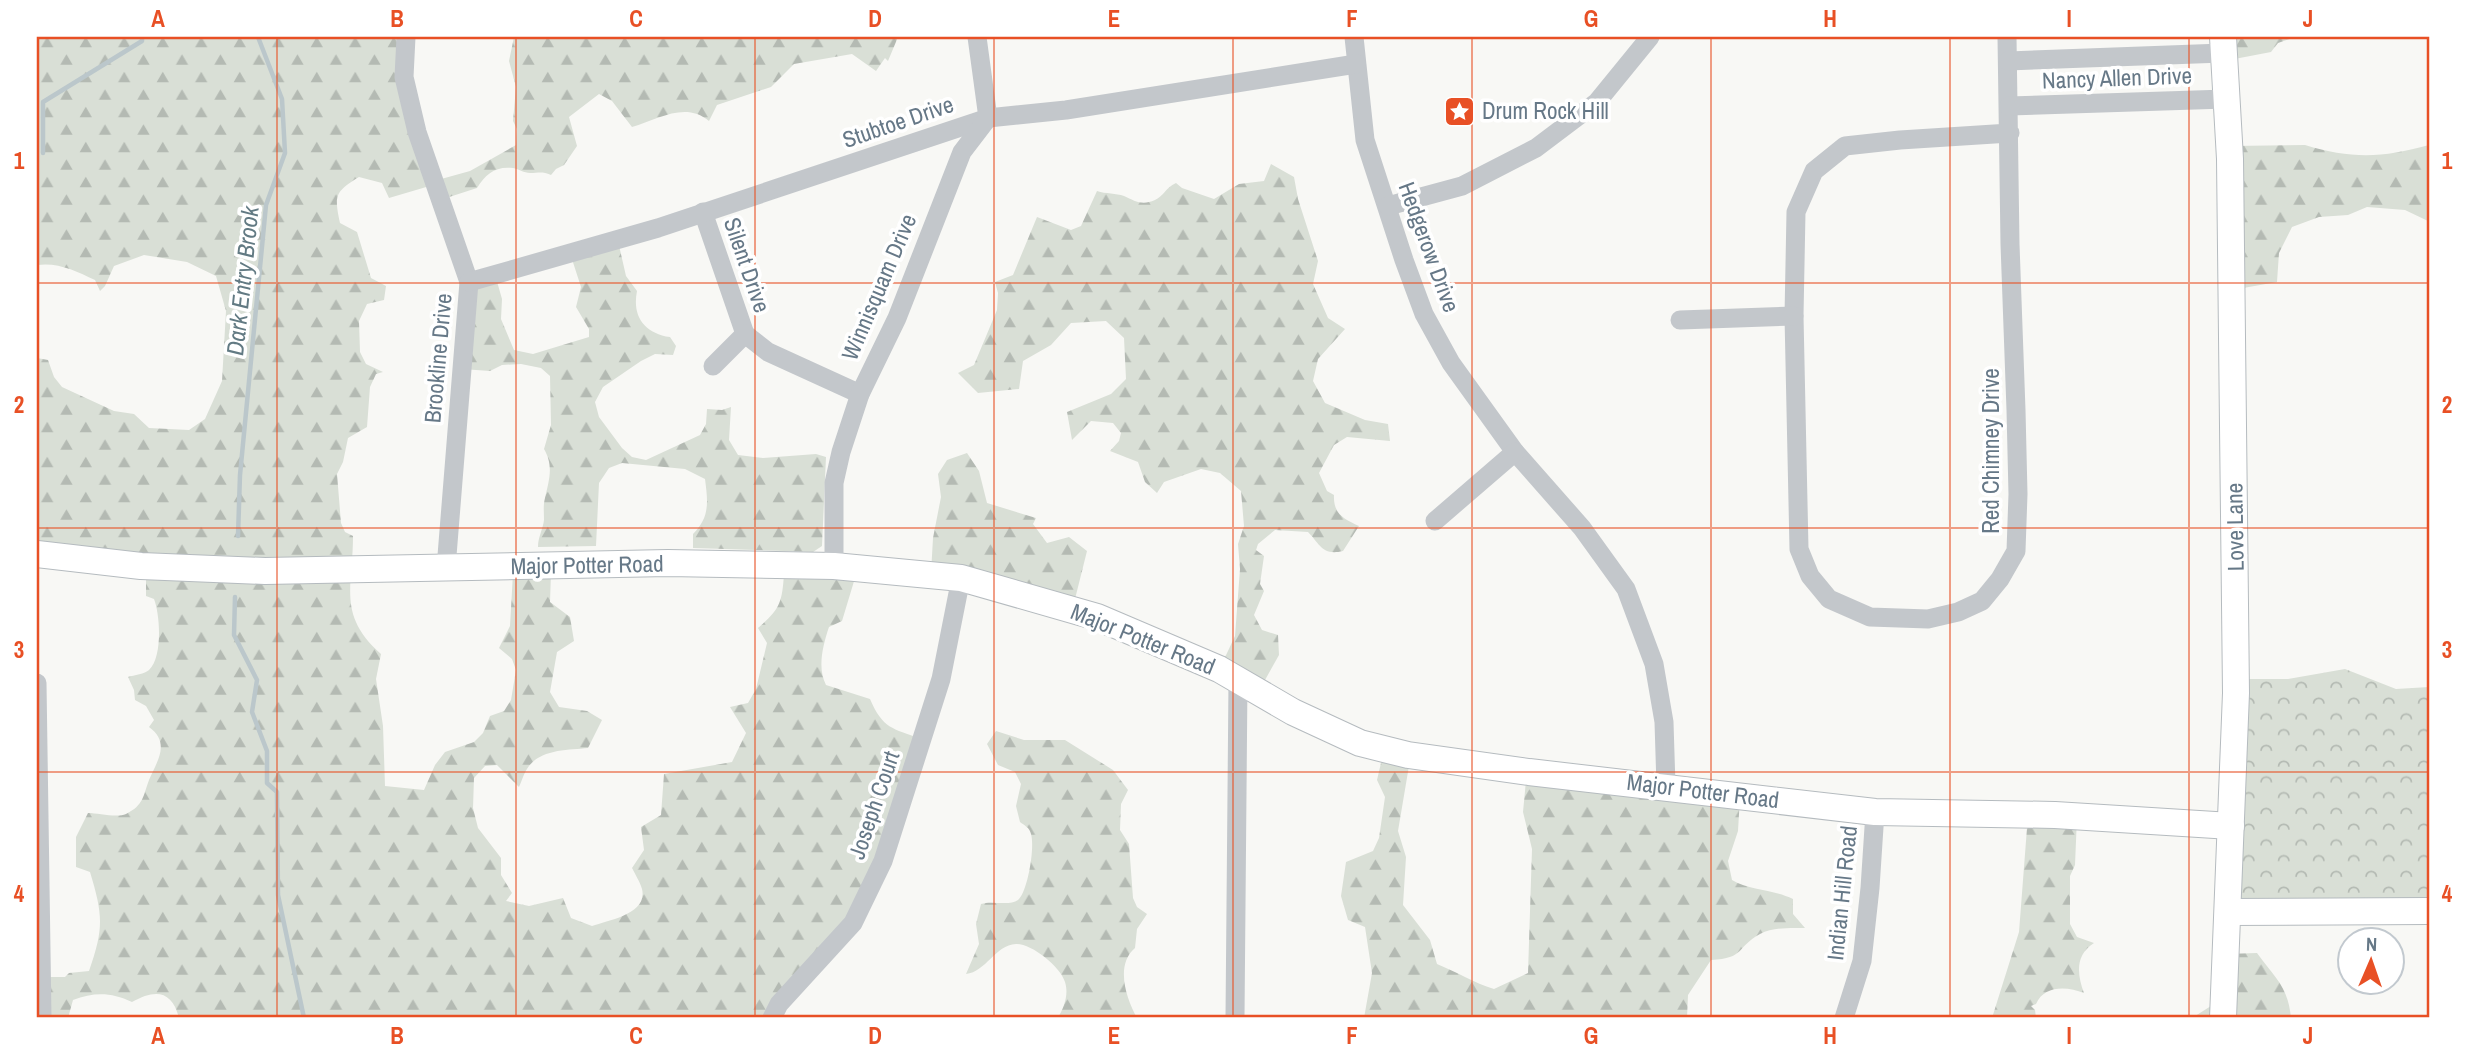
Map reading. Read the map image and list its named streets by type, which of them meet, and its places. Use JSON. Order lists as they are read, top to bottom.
{
  "streets": {
    "street": [
      "Nancy Allen Drive",
      "Stubtoe Drive",
      "Hedgerow Drive",
      "Silent Drive",
      "Winnisquam Drive",
      "Brookline Drive",
      "Red Chimney Drive",
      "Love Lane",
      "Major Potter Road",
      "Joseph Court",
      "Indian Hill Road"
    ]
  },
  "crossings": [
    ["Nancy Allen Drive", "Red Chimney Drive"],
    ["Nancy Allen Drive", "Love Lane"],
    ["Stubtoe Drive", "Hedgerow Drive"],
    ["Stubtoe Drive", "Silent Drive"],
    ["Stubtoe Drive", "Winnisquam Drive"],
    ["Stubtoe Drive", "Brookline Drive"],
    ["Hedgerow Drive", "Major Potter Road"],
    ["Silent Drive", "Winnisquam Drive"],
    ["Winnisquam Drive", "Major Potter Road"],
    ["Brookline Drive", "Major Potter Road"],
    ["Love Lane", "Major Potter Road"],
    ["Major Potter Road", "Joseph Court"],
    ["Major Potter Road", "Indian Hill Road"]
  ],
  "water": ["Dark Entry Brook"],
  "places": {
    "place": ["Drum Rock Hill"]
  },
  "north": "top",
  "grid": {
    "columns": [
      "A",
      "B",
      "C",
      "D",
      "E",
      "F",
      "G",
      "H",
      "I",
      "J"
    ],
    "rows": [
      "1",
      "2",
      "3",
      "4"
    ]
  }
}
